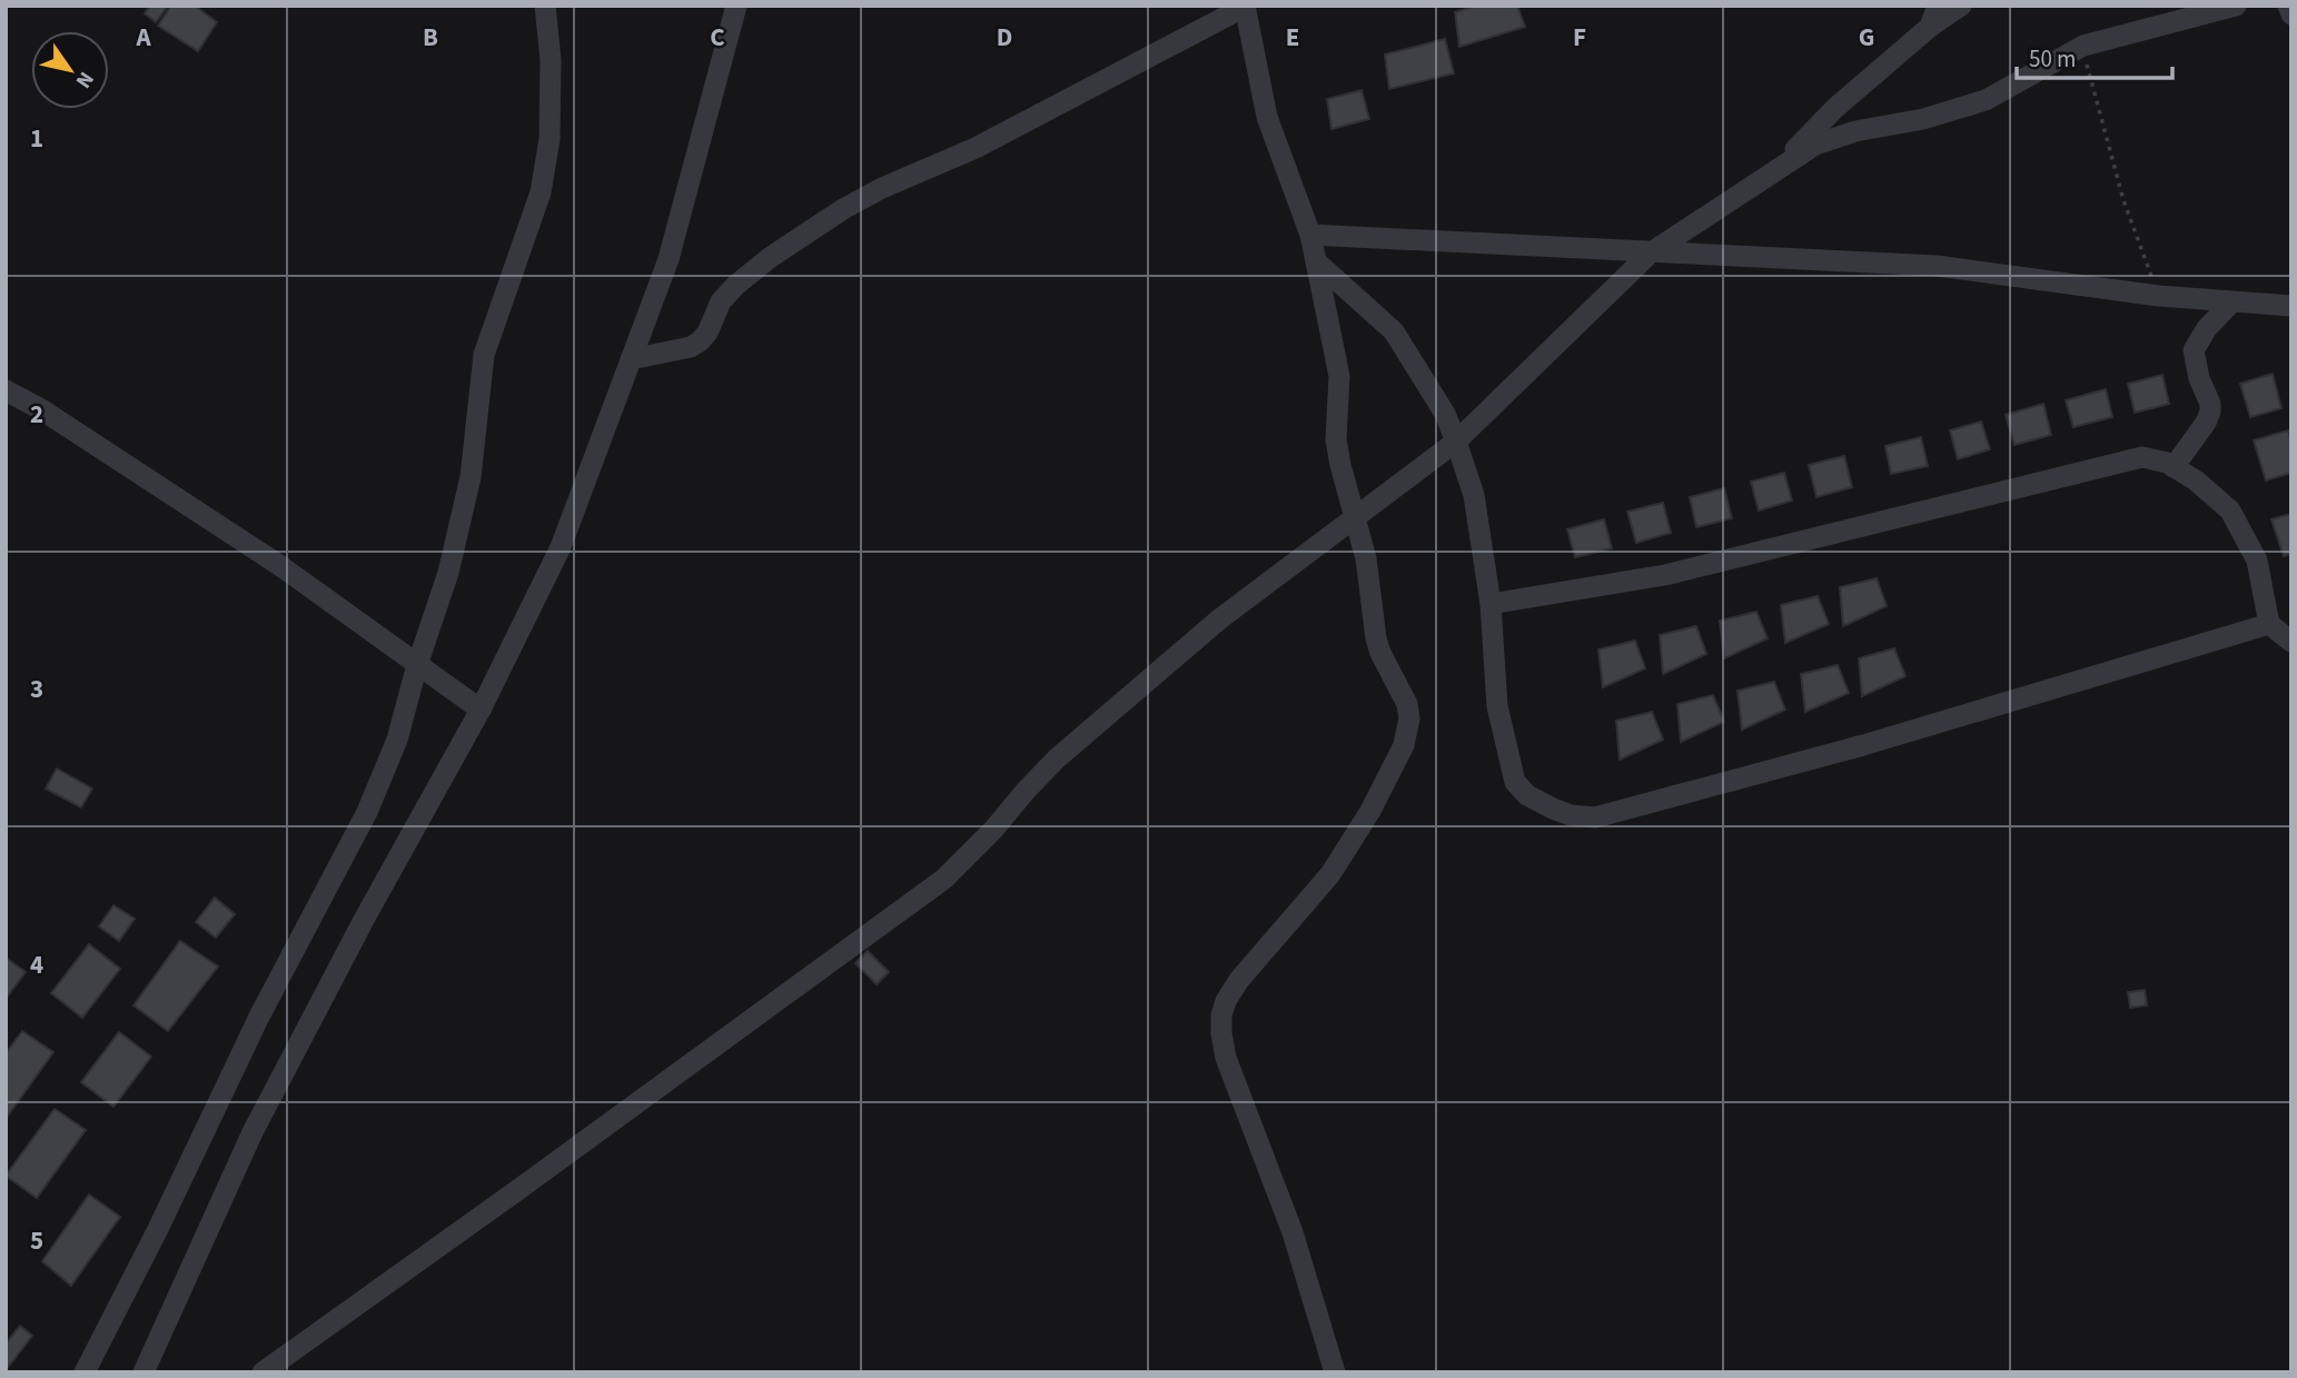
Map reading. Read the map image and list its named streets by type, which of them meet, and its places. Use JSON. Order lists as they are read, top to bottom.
{
  "scale_bar": "50 m",
  "north": "bottom right",
  "grid": {
    "columns": [
      "A",
      "B",
      "C",
      "D",
      "E",
      "F",
      "G"
    ],
    "rows": [
      "1",
      "2",
      "3",
      "4",
      "5"
    ]
  }
}
